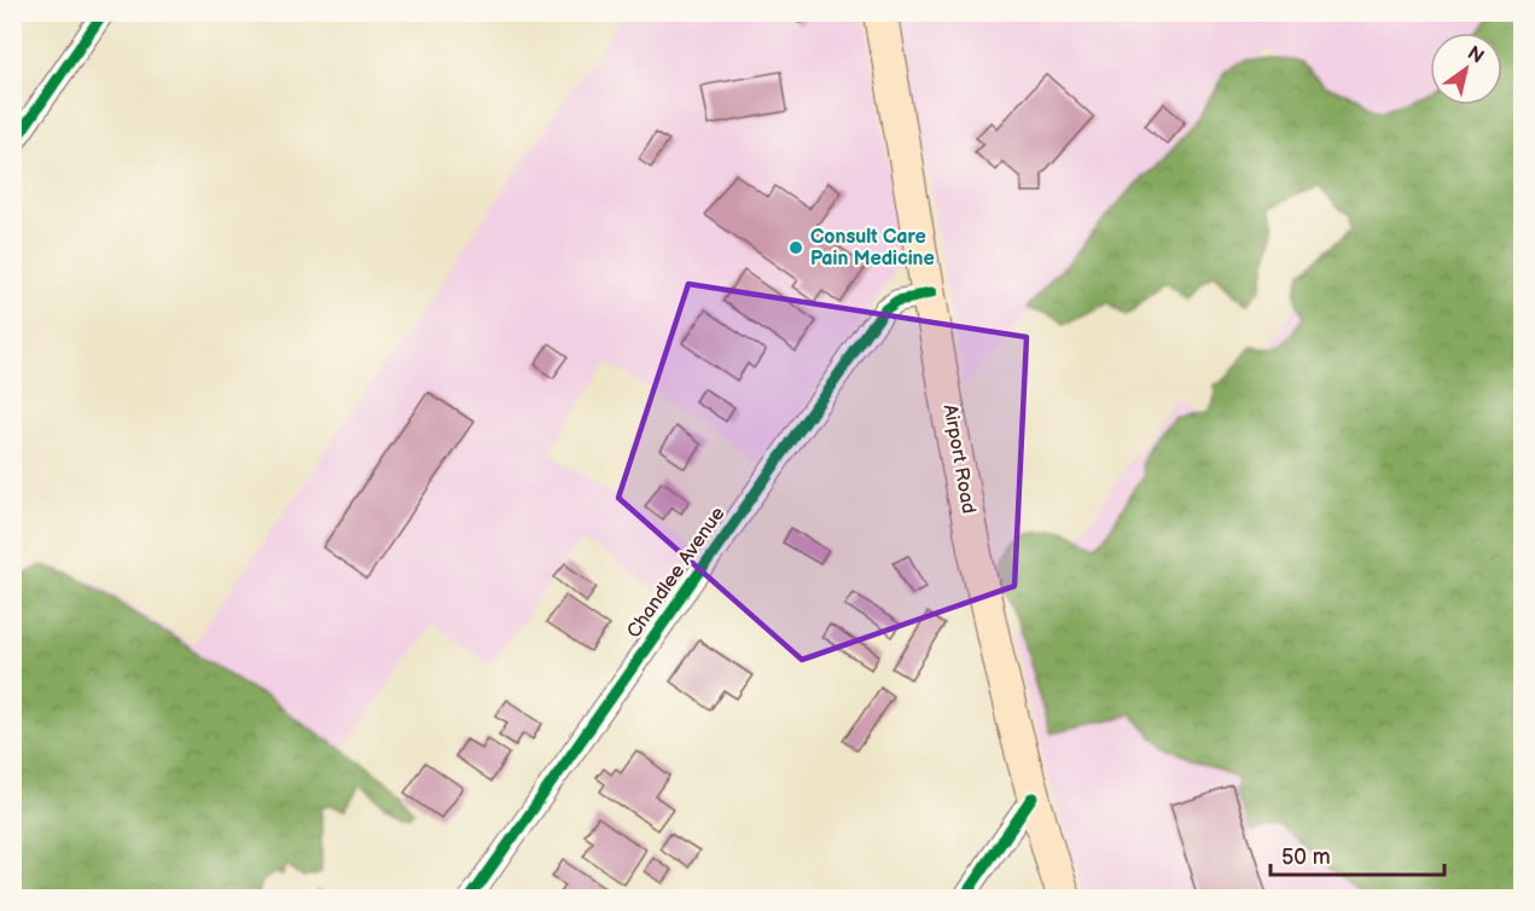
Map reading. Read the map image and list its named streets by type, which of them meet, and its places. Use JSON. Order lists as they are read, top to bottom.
{
  "streets": {
    "main road": ["Airport Road"],
    "street": ["Chandlee Avenue"]
  },
  "crossings": [
    ["Airport Road", "Chandlee Avenue"]
  ],
  "places": ["Consult Care Pain Medicine"],
  "scale_bar": "50 m",
  "north": "top right"
}
